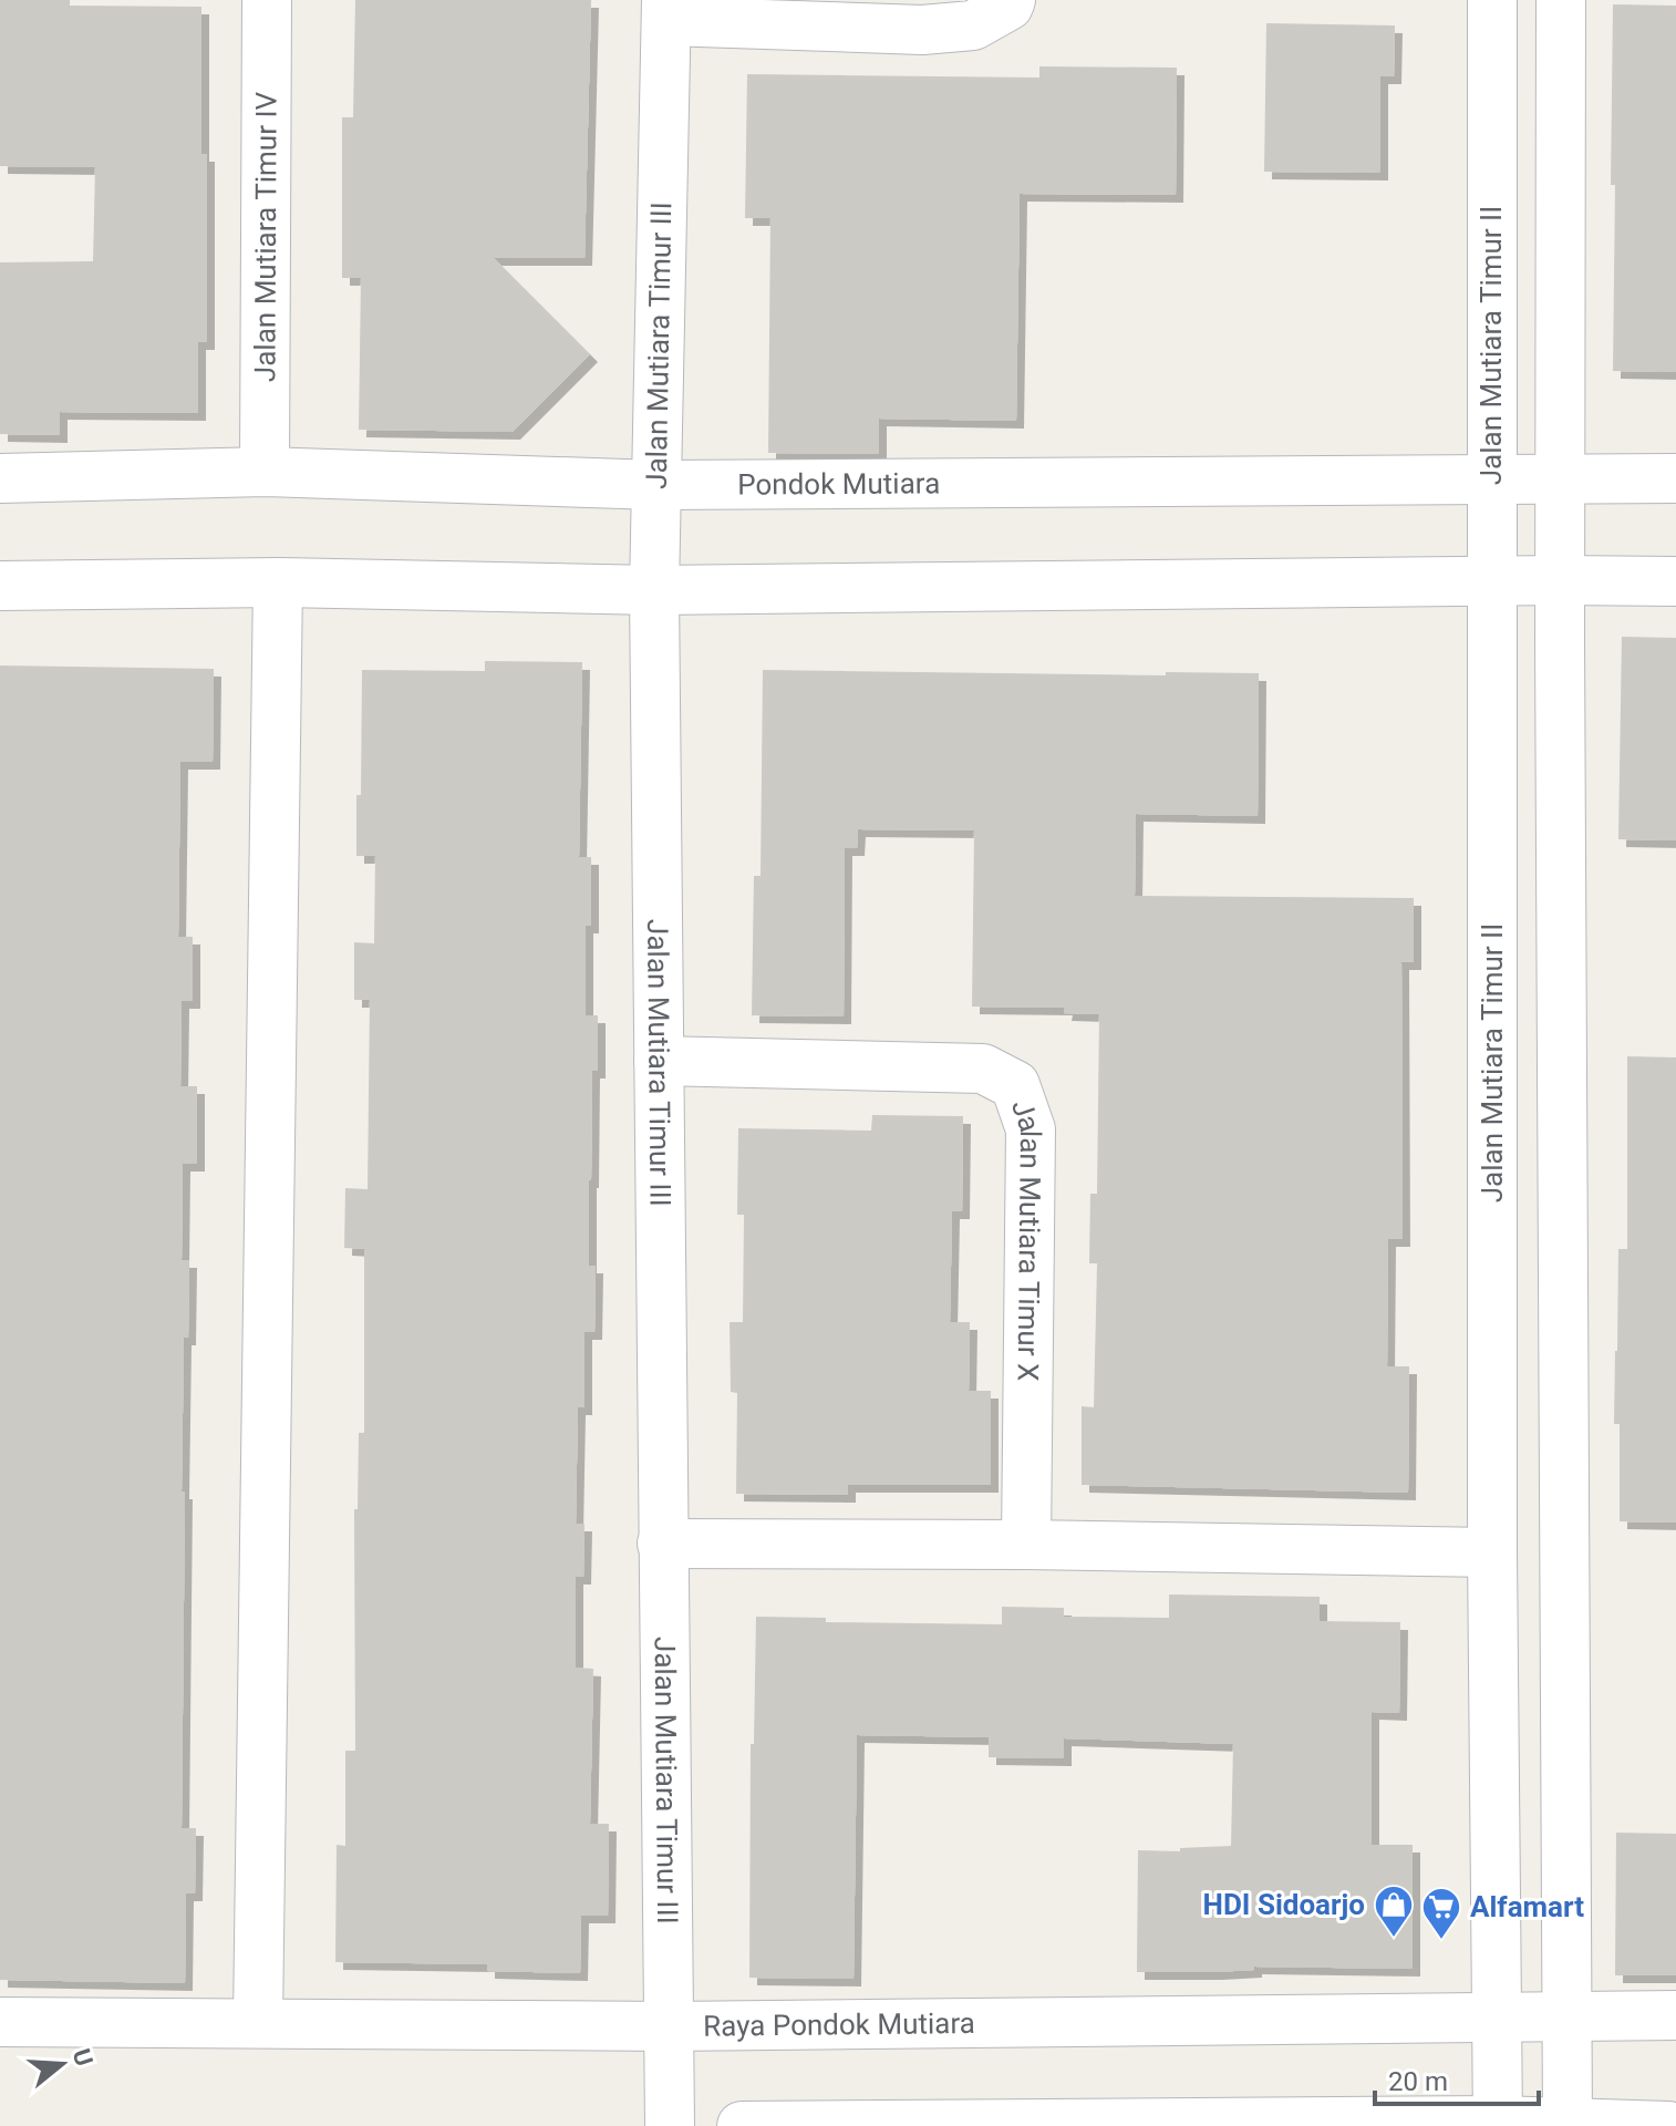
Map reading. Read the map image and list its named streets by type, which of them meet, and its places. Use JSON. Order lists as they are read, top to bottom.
{
  "streets": {
    "street": [
      "Jalan Mutiara Timur IV",
      "Jalan Mutiara Timur III",
      "Jalan Mutiara Timur II",
      "Pondok Mutiara",
      "Jalan Mutiara Timur X",
      "Raya Pondok Mutiara"
    ]
  },
  "crossings": [
    ["Jalan Mutiara Timur IV", "Pondok Mutiara"],
    ["Jalan Mutiara Timur III", "Pondok Mutiara"],
    ["Jalan Mutiara Timur III", "Jalan Mutiara Timur X"],
    ["Jalan Mutiara Timur III", "Raya Pondok Mutiara"],
    ["Jalan Mutiara Timur II", "Pondok Mutiara"],
    ["Jalan Mutiara Timur II", "Raya Pondok Mutiara"]
  ],
  "places": {
    "shop": ["HDI Sidoarjo"],
    "supermarket": ["Alfamart"]
  },
  "scale_bar": "20 m",
  "north": "right"
}
